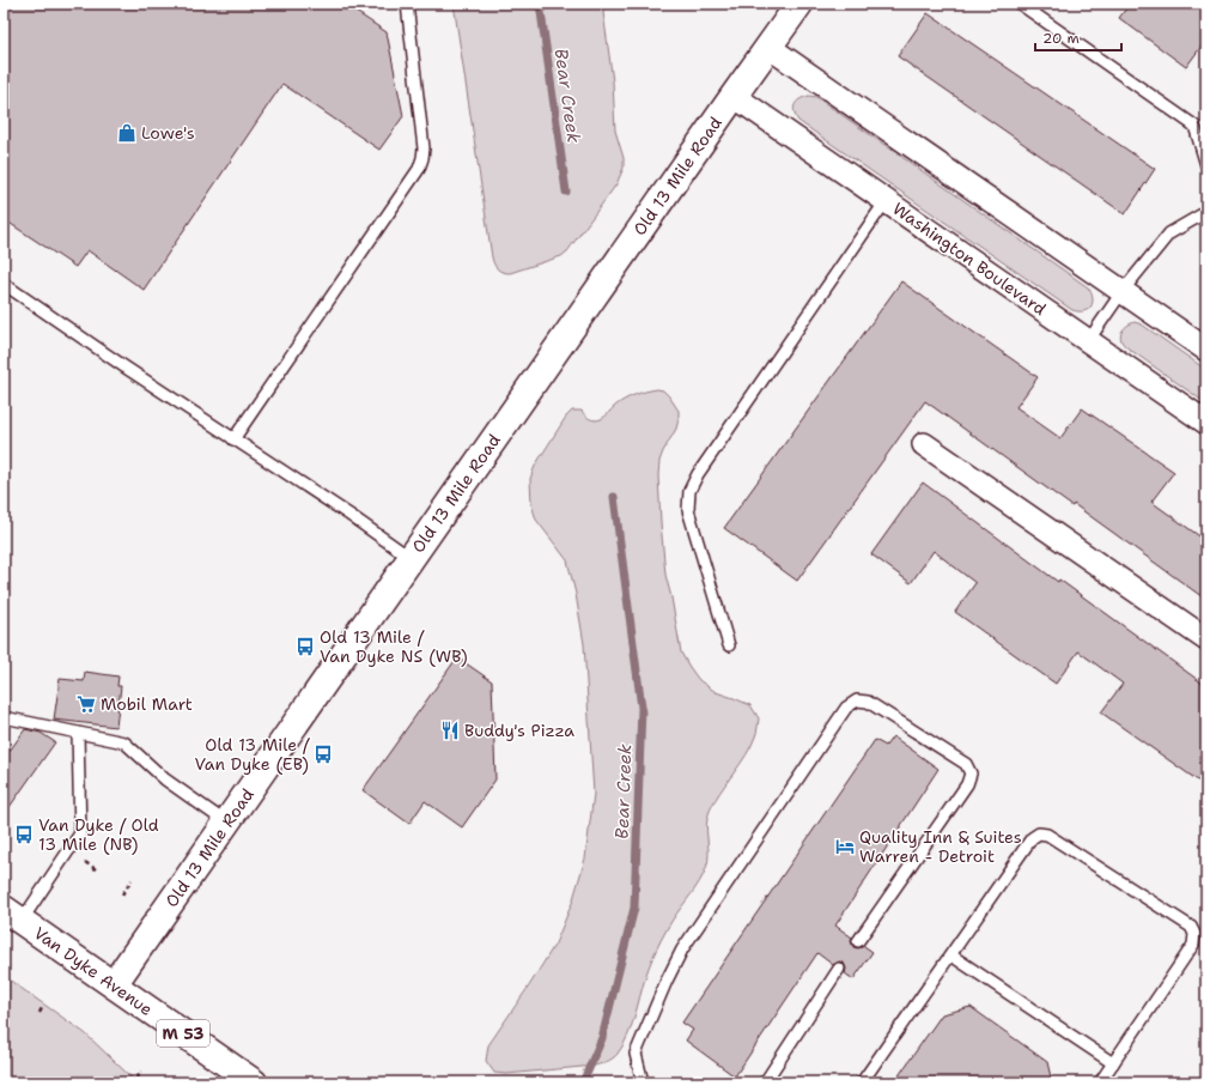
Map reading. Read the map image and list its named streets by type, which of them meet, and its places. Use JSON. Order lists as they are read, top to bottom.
{
  "streets": {
    "street": [
      "Old 13 Mile Road",
      "Washington Boulevard",
      "Van Dyke Avenue",
      "M 53"
    ]
  },
  "crossings": [
    ["Old 13 Mile Road", "Washington Boulevard"],
    ["Old 13 Mile Road", "Van Dyke Avenue"]
  ],
  "water": ["Bear Creek"],
  "places": {
    "shop": ["Lowe's"],
    "bus stop": ["Old 13 Mile / Van Dyke NS (WB)", "Old 13 Mile / Van Dyke (EB)", "Van Dyke / Old 13 Mile (NB)"],
    "supermarket": ["Mobil Mart"],
    "restaurant": ["Buddy's Pizza"],
    "hotel": ["Quality Inn & Suites Warren - Detroit"]
  },
  "scale_bar": "20 m"
}
